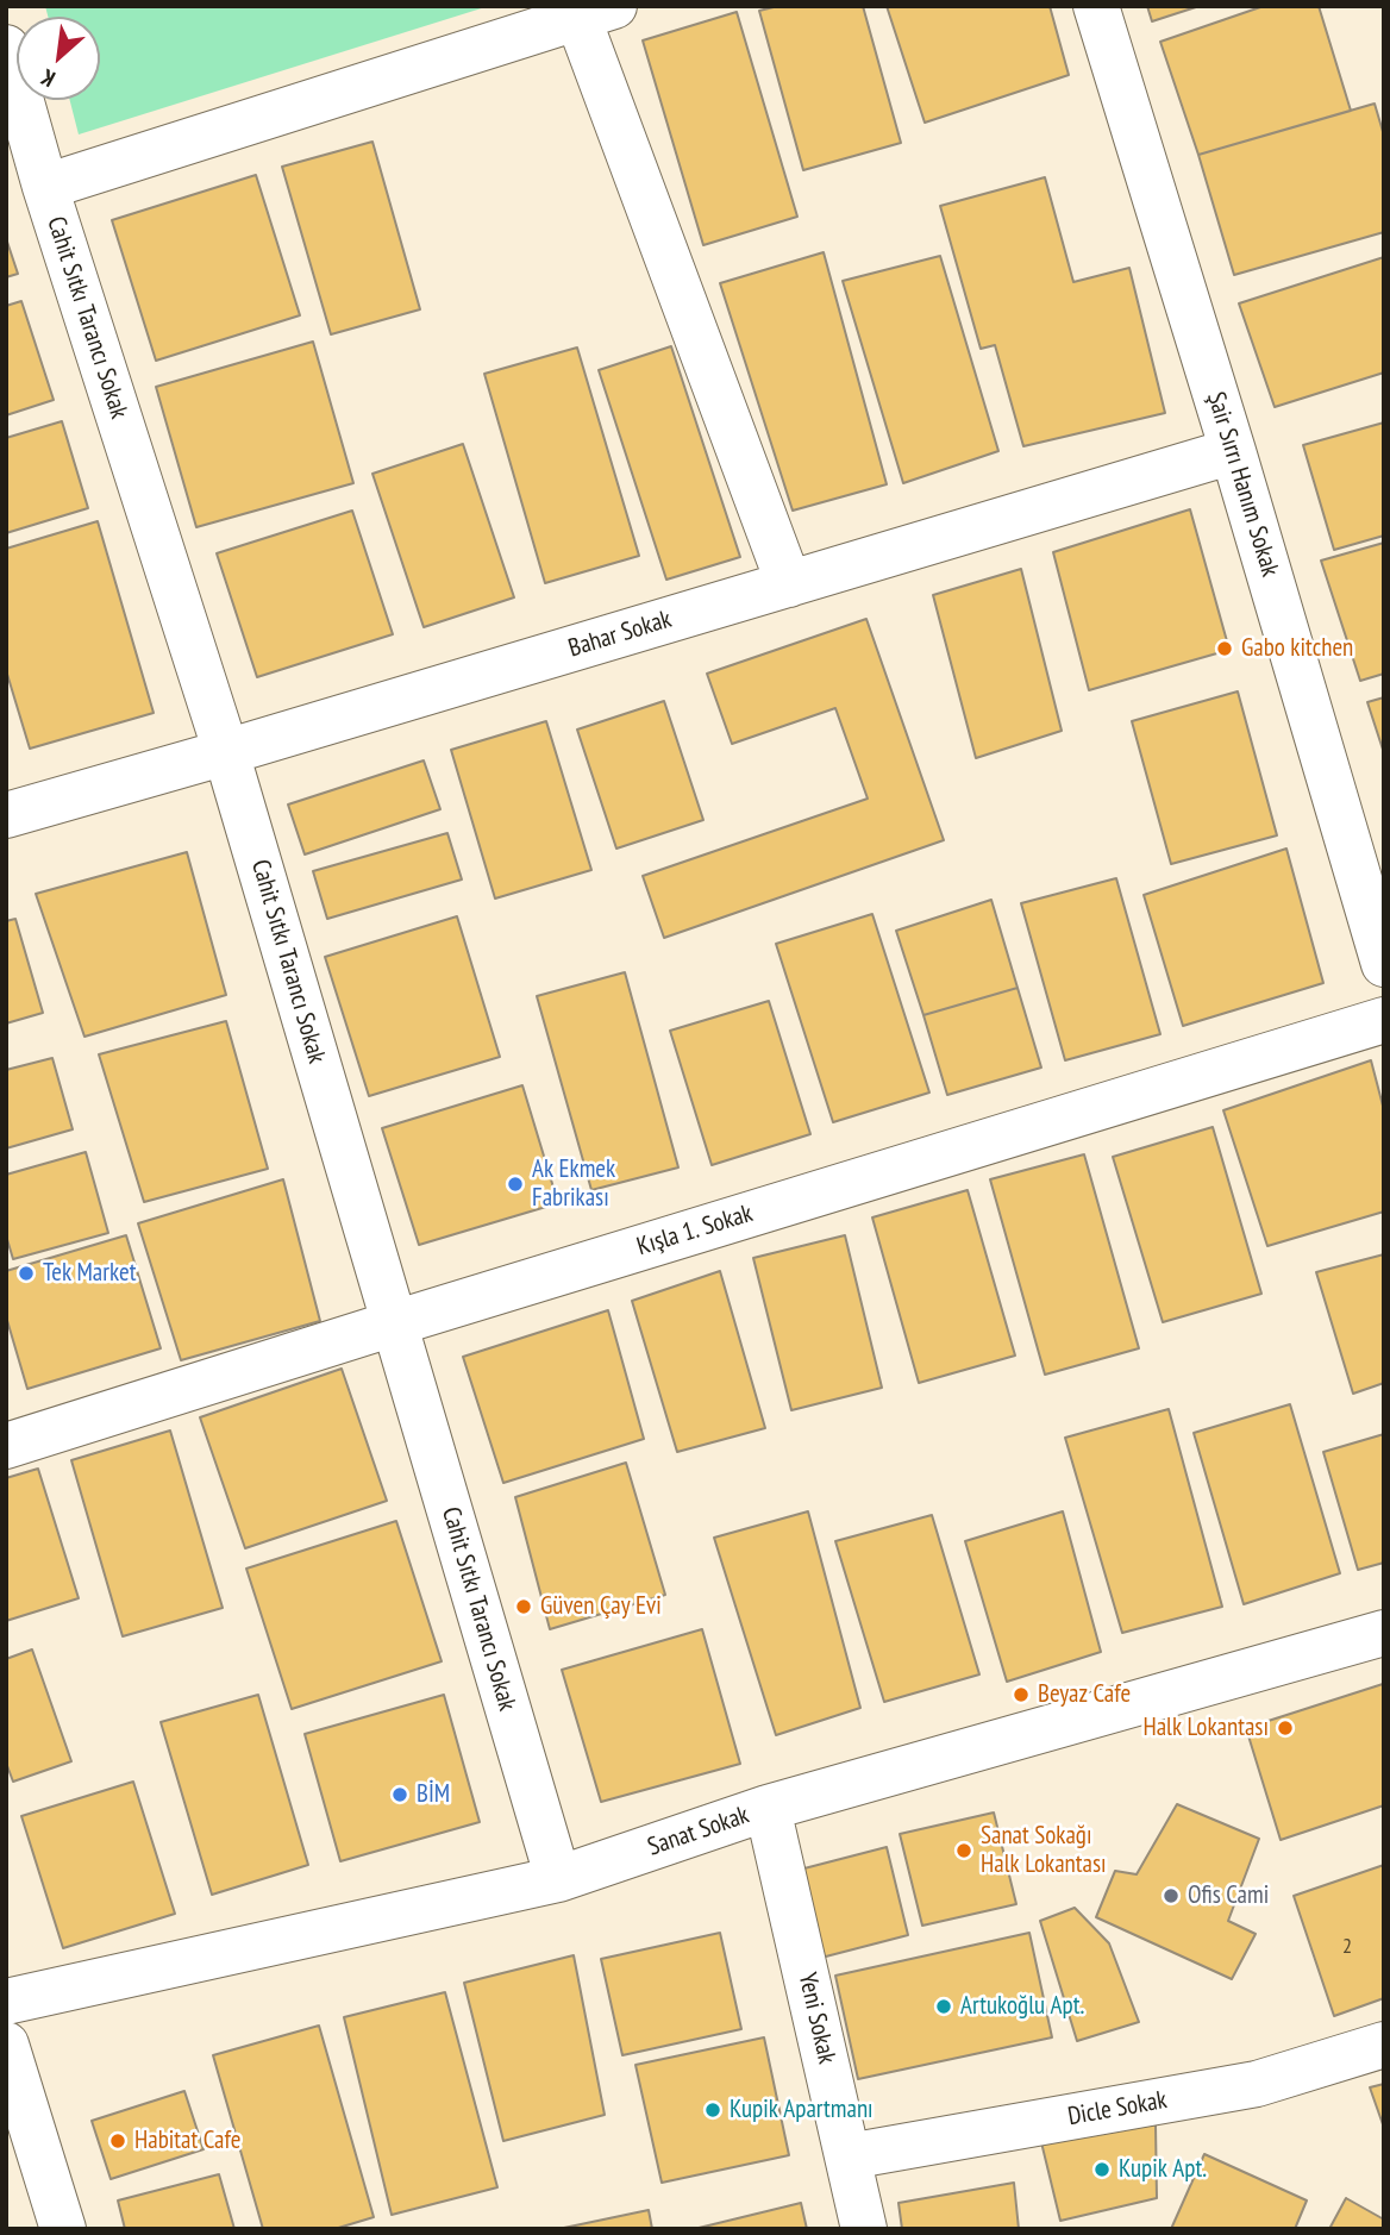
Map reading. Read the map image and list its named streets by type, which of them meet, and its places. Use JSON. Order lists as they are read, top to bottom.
{
  "streets": {
    "street": [
      "Cahit Sıtkı Tarancı Sokak",
      "Şair Sırrı Hanım Sokak",
      "Bahar Sokak",
      "Kışla 1. Sokak",
      "Sanat Sokak",
      "Yeni Sokak",
      "Dicle Sokak"
    ]
  },
  "crossings": [
    ["Cahit Sıtkı Tarancı Sokak", "Bahar Sokak"],
    ["Cahit Sıtkı Tarancı Sokak", "Kışla 1. Sokak"],
    ["Cahit Sıtkı Tarancı Sokak", "Sanat Sokak"],
    ["Şair Sırrı Hanım Sokak", "Bahar Sokak"],
    ["Sanat Sokak", "Yeni Sokak"],
    ["Yeni Sokak", "Dicle Sokak"]
  ],
  "places": [
    "Gabo kitchen",
    "Ak Ekmek Fabrikası",
    "Tek Market",
    "Güven Çay Evi",
    "Beyaz Cafe",
    "Halk Lokantası",
    "BİM",
    "Sanat Sokağı Halk Lokantası",
    "Ofis Cami",
    "Artukoğlu Apt.",
    "Kupik Apartmanı",
    "Habitat Cafe",
    "Kupik Apt."
  ],
  "house_numbers": ["2"],
  "north": "bottom left"
}
